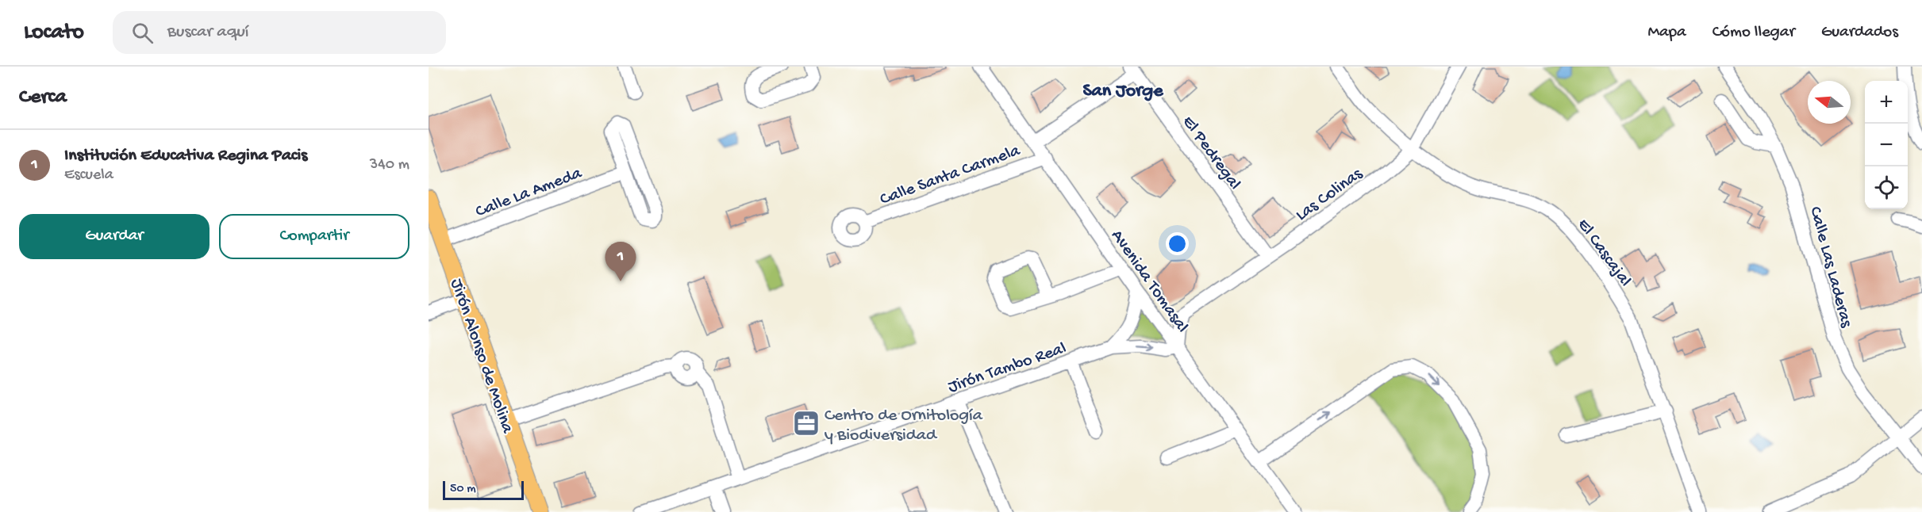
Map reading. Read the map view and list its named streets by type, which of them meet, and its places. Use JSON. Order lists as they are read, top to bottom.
{
  "streets": {
    "main road": ["Jirón Alonso de Molina"],
    "street": [
      "El Pedregal",
      "Calle Santa Carmela",
      "Calle La Ameda",
      "Las Colinas",
      "El Cascajal",
      "Calle Las Laderas",
      "Avenida Tomasal",
      "Jirón Tambo Real"
    ]
  },
  "crossings": [
    ["El Pedregal", "Las Colinas"],
    ["Calle Santa Carmela", "Avenida Tomasal"],
    ["Calle La Ameda", "Jirón Alonso de Molina"],
    ["Las Colinas", "El Cascajal"],
    ["Las Colinas", "Avenida Tomasal"],
    ["Avenida Tomasal", "Jirón Tambo Real"]
  ],
  "districts": ["San Jorge"],
  "places": {
    "office": ["Centro de Ornitología y Biodiversidad"]
  },
  "scale_bar": "50 m",
  "north": "left",
  "page": {
    "header": "Locato",
    "search": "Buscar aquí",
    "nav": ["Mapa", "Cómo llegar", "Guardados"],
    "heading": "Cerca",
    "map_buttons": ["+", "−"],
    "list": [
      {
        "mark": "1",
        "name": "Institución Educativa Regina Pacis",
        "note": "Escuela",
        "value": "340 m"
      }
    ],
    "buttons": ["Guardar", "Compartir"],
    "pins": "1",
    "scale": "50 m"
  }
}
